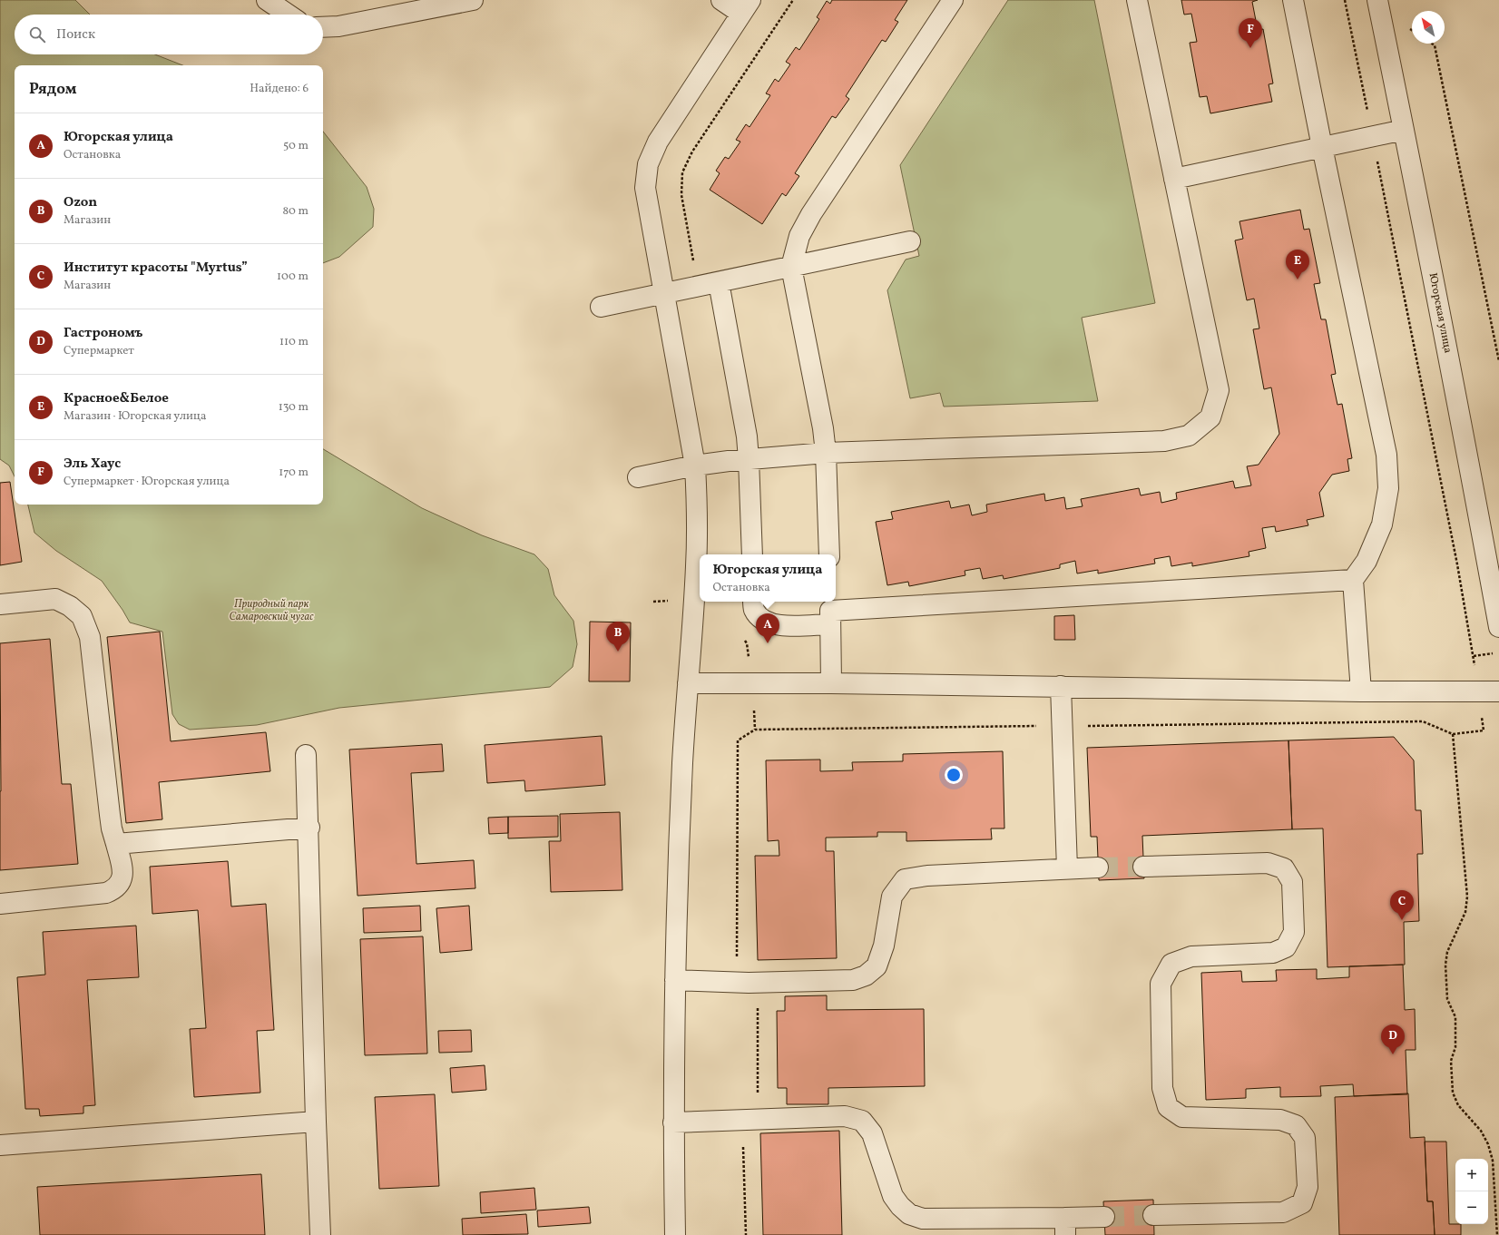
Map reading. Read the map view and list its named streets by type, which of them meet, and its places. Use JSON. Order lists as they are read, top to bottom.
{
  "streets": {
    "street": ["Югорская улица"]
  },
  "parks": ["Природный парк Самаровский чугас"],
  "north": "top left",
  "page": {
    "search": "Поиск",
    "pins": [
      "F",
      "E",
      "A",
      "B",
      "C",
      "D"
    ],
    "heading": ["Рядом", "Найдено: 6"],
    "list": [
      {
        "mark": "A",
        "name": "Югорская улица",
        "note": "Остановка",
        "value": "50 m"
      },
      {
        "mark": "B",
        "name": "Ozon",
        "note": "Магазин",
        "value": "80 m"
      },
      {
        "mark": "C",
        "name": "Институт красоты \"Myrtus”",
        "note": "Магазин",
        "value": "100 m"
      },
      {
        "mark": "D",
        "name": "Гастрономъ",
        "note": "Супермаркет",
        "value": "110 m"
      },
      {
        "mark": "E",
        "name": "Красное&Белое",
        "note": "Магазин · Югорская улица",
        "value": "130 m"
      },
      {
        "mark": "F",
        "name": "Эль Хаус",
        "note": "Супермаркет · Югорская улица",
        "value": "170 m"
      }
    ],
    "popup": ["Югорская улица", "Остановка"],
    "map_buttons": ["+", "−"]
  }
}
